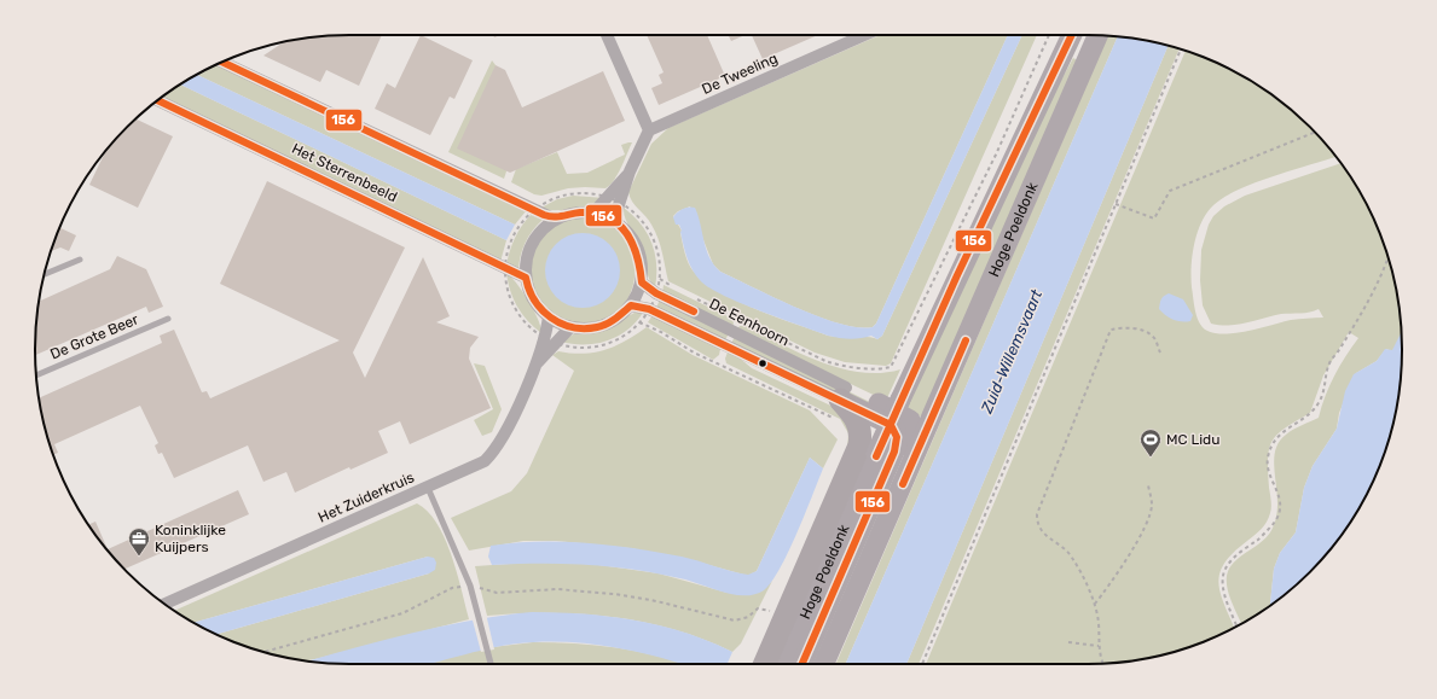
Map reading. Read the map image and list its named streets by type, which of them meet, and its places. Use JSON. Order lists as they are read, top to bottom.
{
  "streets": {
    "highway": ["Hoge Poeldonk"],
    "street": [
      "De Tweeling",
      "Het Sterrenbeeld",
      "De Eenhoorn",
      "Het Zuiderkruis"
    ],
    "lane": ["De Grote Beer"]
  },
  "crossings": [
    ["Het Sterrenbeeld", "De Eenhoorn"],
    ["Het Sterrenbeeld", "Het Zuiderkruis"],
    ["De Eenhoorn", "Het Zuiderkruis"]
  ],
  "water": ["Zuid-Willemsvaart"],
  "places": {
    "sports": ["MC Lidu"],
    "office": ["Koninklijke Kuijpers"]
  },
  "lines": ["transit line 156"]
}
